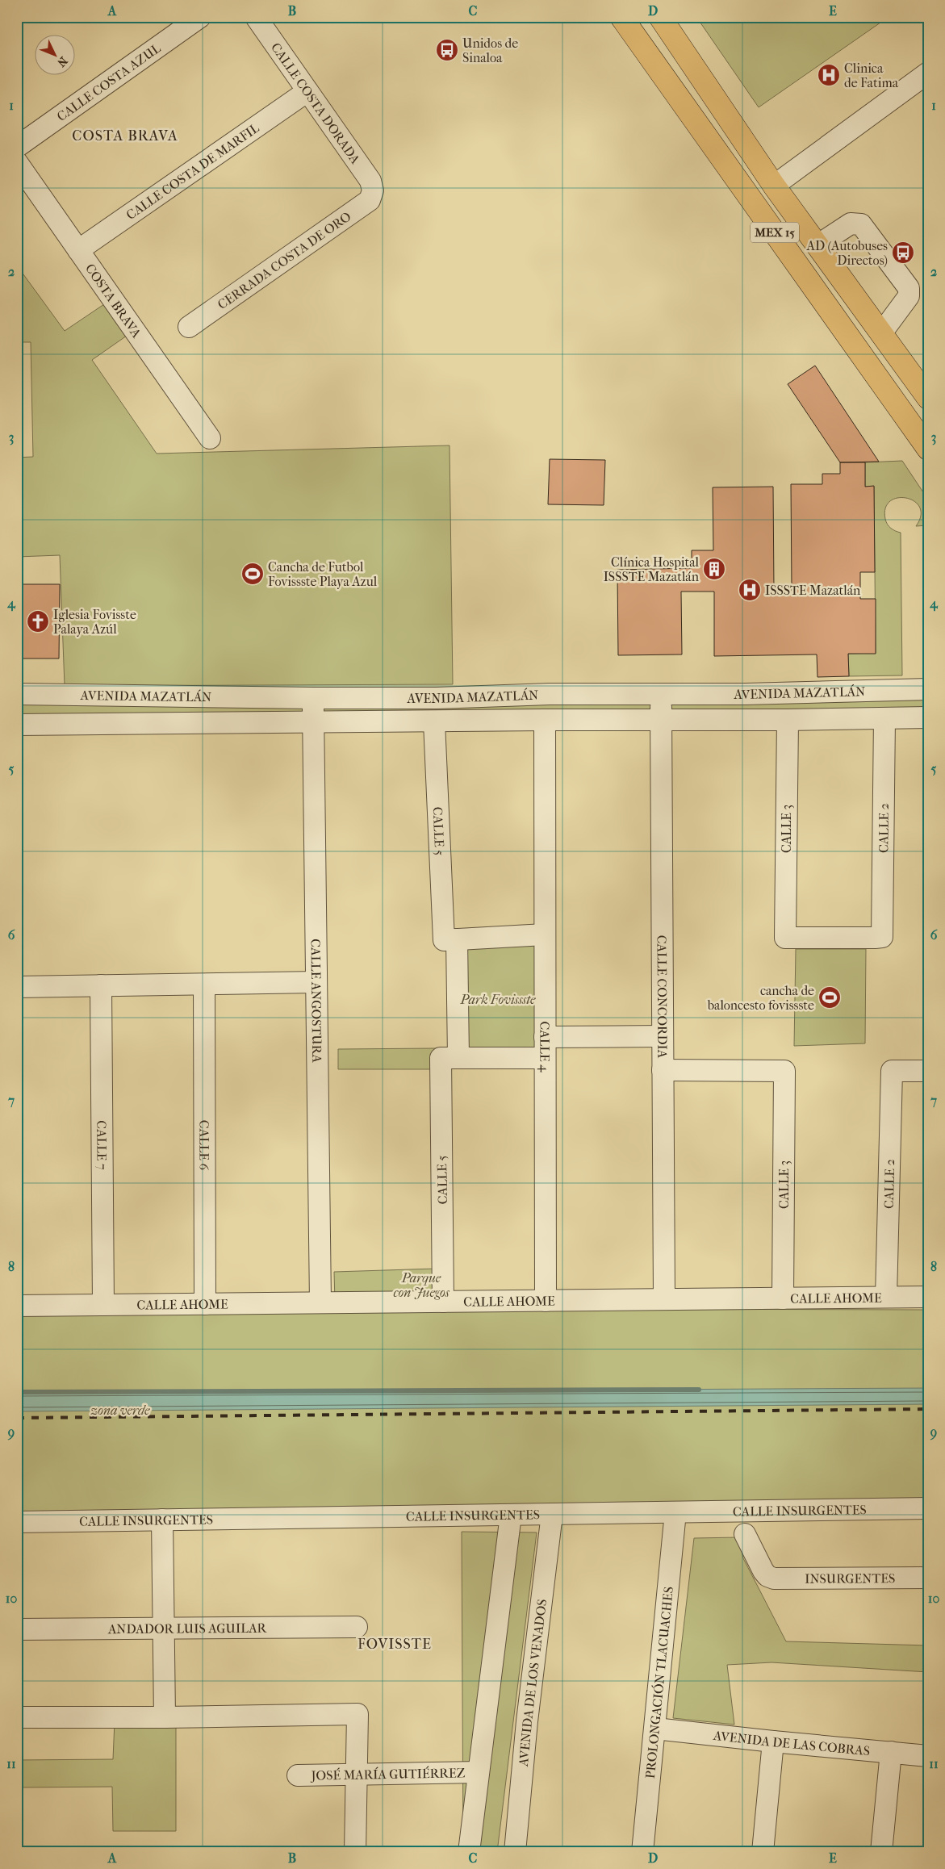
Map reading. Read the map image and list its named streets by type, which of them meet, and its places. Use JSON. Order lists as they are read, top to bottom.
{
  "streets": {
    "main road": ["MEX 15"],
    "street": [
      "CALLE COSTA AZUL",
      "CALLE COSTA DORADA",
      "CALLE COSTA DE MARFIL",
      "CERRADA COSTA DE ORO",
      "COSTA BRAVA",
      "AVENIDA MAZATLÁN",
      "CALLE 2",
      "CALLE 3",
      "CALLE 5",
      "CALLE CONCORDIA",
      "CALLE ANGOSTURA",
      "CALLE 4",
      "CALLE 6",
      "CALLE 7",
      "CALLE AHOME",
      "CALLE INSURGENTES",
      "INSURGENTES",
      "ANDADOR LUIS AGUILAR",
      "PROLONGACIÓN TLACUACHES",
      "AVENIDA DE LOS VENADOS",
      "AVENIDA DE LAS COBRAS",
      "JOSÉ MARÍA GUTIÉRREZ"
    ]
  },
  "crossings": [
    ["CALLE COSTA DORADA", "CALLE COSTA DE MARFIL"],
    ["CALLE COSTA DORADA", "CERRADA COSTA DE ORO"],
    ["CALLE COSTA DE MARFIL", "COSTA BRAVA"],
    ["AVENIDA MAZATLÁN", "CALLE 2"],
    ["AVENIDA MAZATLÁN", "CALLE 3"],
    ["AVENIDA MAZATLÁN", "CALLE 5"],
    ["AVENIDA MAZATLÁN", "CALLE CONCORDIA"],
    ["AVENIDA MAZATLÁN", "CALLE ANGOSTURA"],
    ["AVENIDA MAZATLÁN", "CALLE 4"],
    ["CALLE 2", "CALLE 3"],
    ["CALLE 2", "CALLE AHOME"],
    ["CALLE 3", "CALLE CONCORDIA"],
    ["CALLE 3", "CALLE AHOME"],
    ["CALLE 5", "CALLE AHOME"],
    ["CALLE CONCORDIA", "CALLE AHOME"],
    ["CALLE ANGOSTURA", "CALLE AHOME"],
    ["CALLE 4", "CALLE AHOME"],
    ["CALLE 6", "CALLE AHOME"],
    ["CALLE 7", "CALLE AHOME"],
    ["CALLE INSURGENTES", "PROLONGACIÓN TLACUACHES"],
    ["CALLE INSURGENTES", "AVENIDA DE LOS VENADOS"],
    ["PROLONGACIÓN TLACUACHES", "AVENIDA DE LAS COBRAS"]
  ],
  "districts": ["COSTA BRAVA", "FOVISSTE"],
  "parks": ["Park Fovissste", "Parque con Juegos", "zona verde"],
  "places": {
    "bus stop": ["Unidos de Sinaloa", "AD (Autobuses Directos)"],
    "hospital": ["Clinica de Fatima", "ISSSTE Mazatlán"],
    "building": ["Clínica Hospital ISSSTE Mazatlán"],
    "sports": ["Cancha de Futbol Fovissste Playa Azul", "cancha de baloncesto fovissste"],
    "church": ["Iglesia Fovisste Palaya Azúl"]
  },
  "north": "bottom right",
  "grid": {
    "columns": [
      "A",
      "B",
      "C",
      "D",
      "E"
    ],
    "rows": [
      "1",
      "2",
      "3",
      "4",
      "5",
      "6",
      "7",
      "8",
      "9",
      "10",
      "11"
    ]
  }
}
